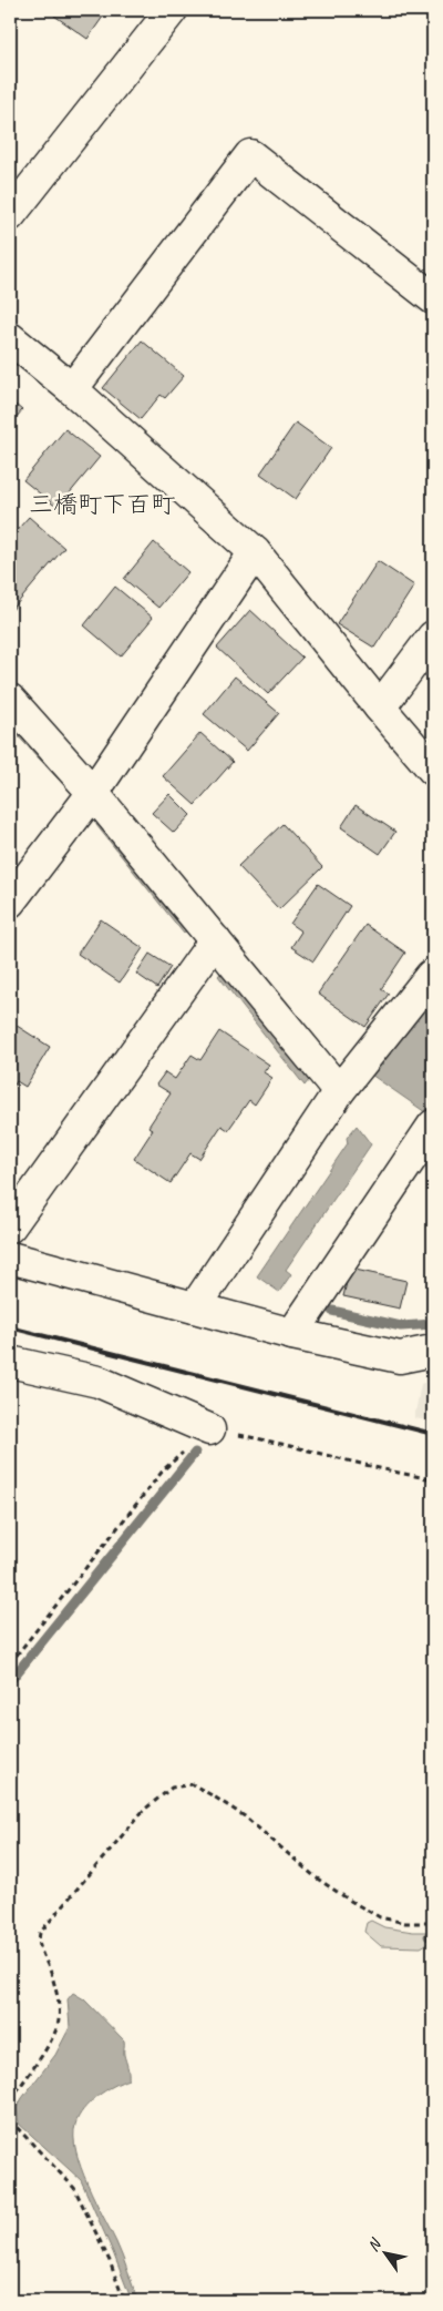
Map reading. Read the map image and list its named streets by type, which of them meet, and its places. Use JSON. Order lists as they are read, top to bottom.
{
  "districts": ["三橋町下百町"],
  "north": "top left"
}
